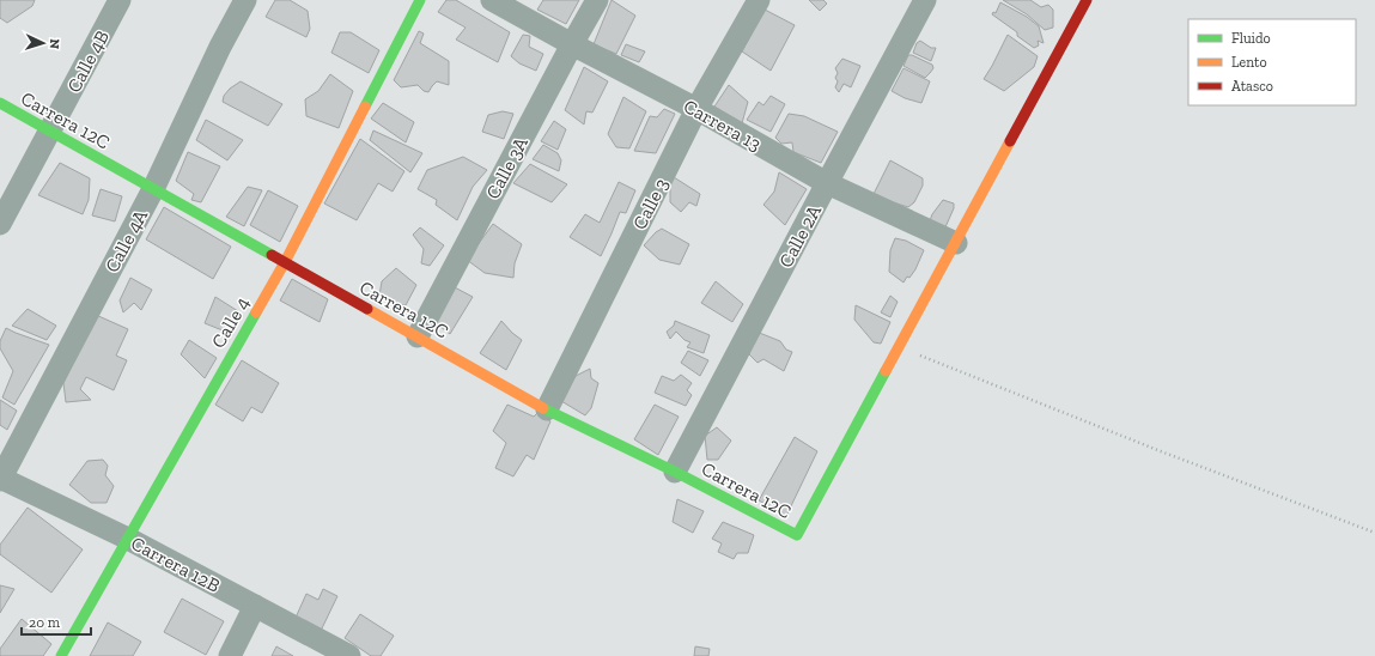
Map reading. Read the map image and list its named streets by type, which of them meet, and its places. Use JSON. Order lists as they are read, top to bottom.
{
  "streets": {
    "street": [
      "Calle 4B",
      "Carrera 12C",
      "Carrera 13",
      "Calle 3A",
      "Calle 3",
      "Calle 2A",
      "Calle 4A",
      "Calle 4",
      "Carrera 12B"
    ]
  },
  "crossings": [
    ["Calle 4B", "Carrera 12C"],
    ["Carrera 12C", "Calle 3A"],
    ["Carrera 12C", "Calle 3"],
    ["Carrera 12C", "Calle 2A"],
    ["Carrera 12C", "Calle 4A"],
    ["Carrera 12C", "Calle 4"],
    ["Carrera 13", "Calle 3A"],
    ["Carrera 13", "Calle 3"],
    ["Carrera 13", "Calle 2A"],
    ["Calle 4A", "Carrera 12B"],
    ["Calle 4", "Carrera 12B"]
  ],
  "legend": ["Fluido", "Lento", "Atasco"],
  "scale_bar": "20 m",
  "north": "right"
}
